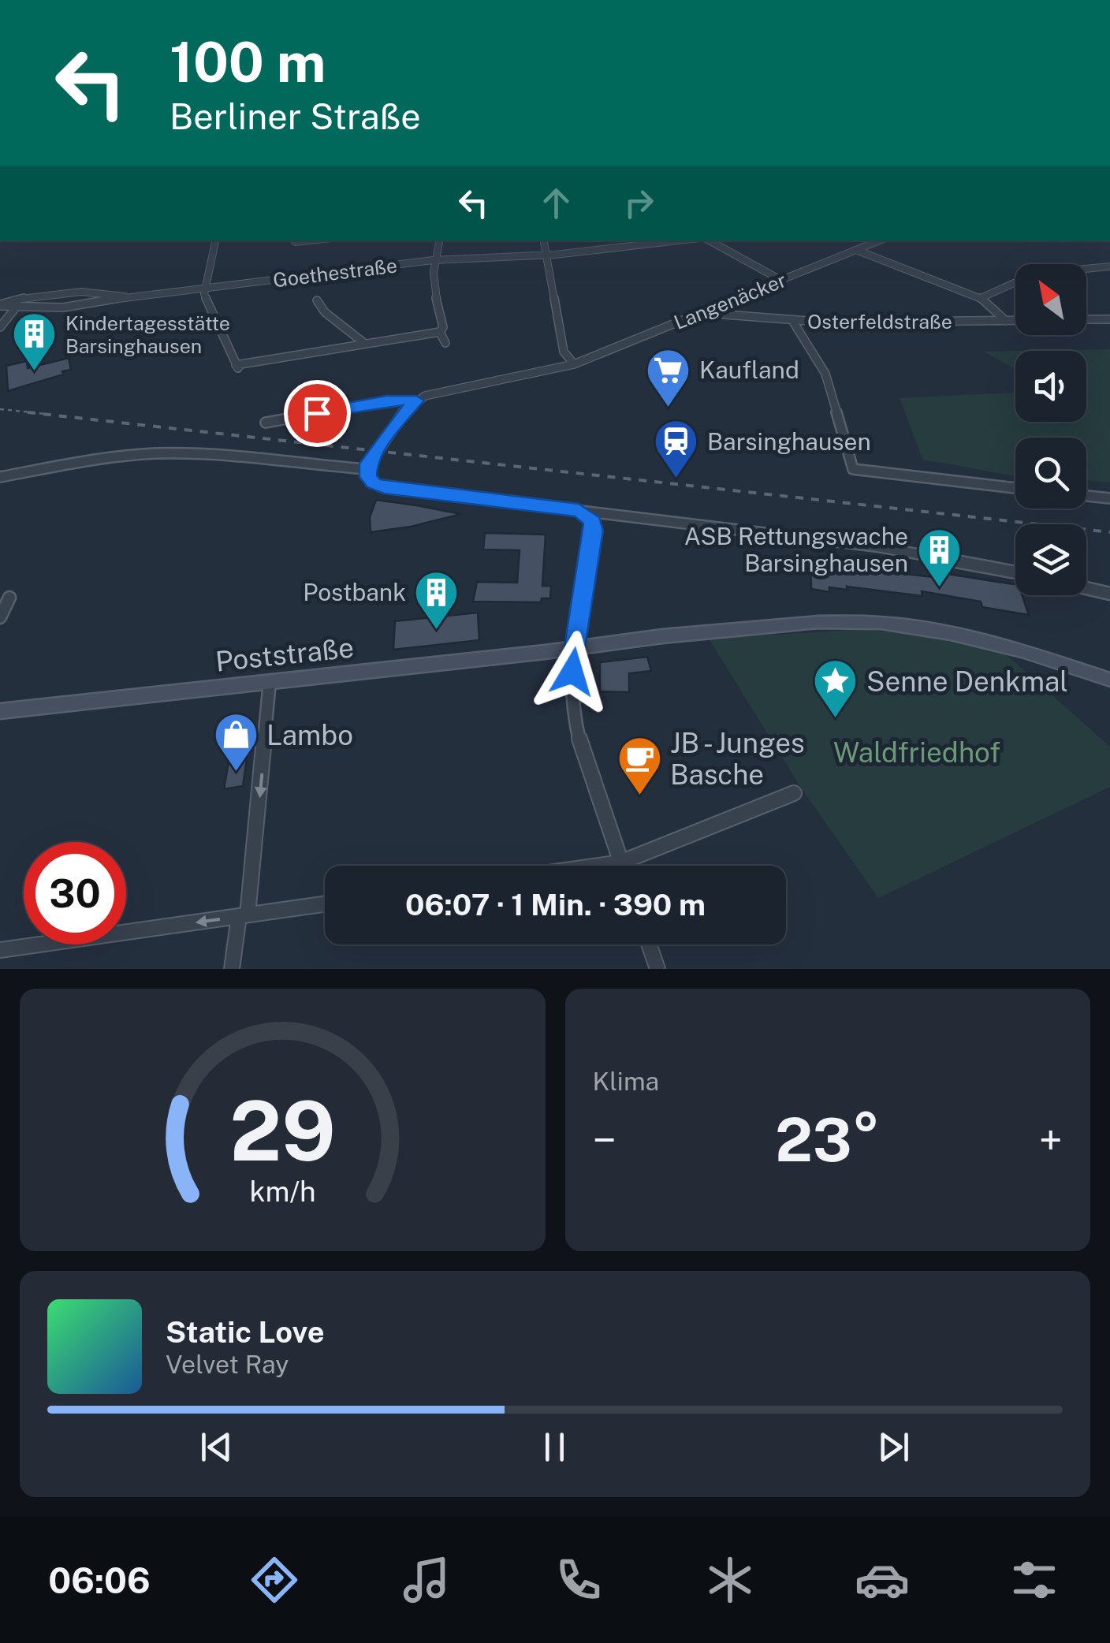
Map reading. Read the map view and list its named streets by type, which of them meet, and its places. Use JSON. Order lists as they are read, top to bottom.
{
  "streets": {
    "main road": ["Poststraße"],
    "street": ["Goethestraße", "Langenäcker", "Osterfeldstraße"]
  },
  "crossings": [
    ["Langenäcker", "Osterfeldstraße"]
  ],
  "parks": ["Waldfriedhof"],
  "places": {
    "building": ["Kindertagesstätte Barsinghausen", "ASB Rettungswache Barsinghausen", "Postbank"],
    "supermarket": ["Kaufland"],
    "station": ["Barsinghausen"],
    "place": ["Senne Denkmal"],
    "shop": ["Lambo"],
    "cafe": ["JB - Junges Basche"]
  },
  "north": "top left",
  "page": {
    "turn": ["100 m", "Berliner Straße"],
    "limit": "30",
    "trip": "06:07 · 1 Min. · 390 m",
    "tile": "Klima",
    "heat": ["−", "23°", "+"],
    "song": ["Static Love", "Velvet Ray"],
    "tabs": "06:06",
    "gauge": ["29", "km/h"]
  }
}
